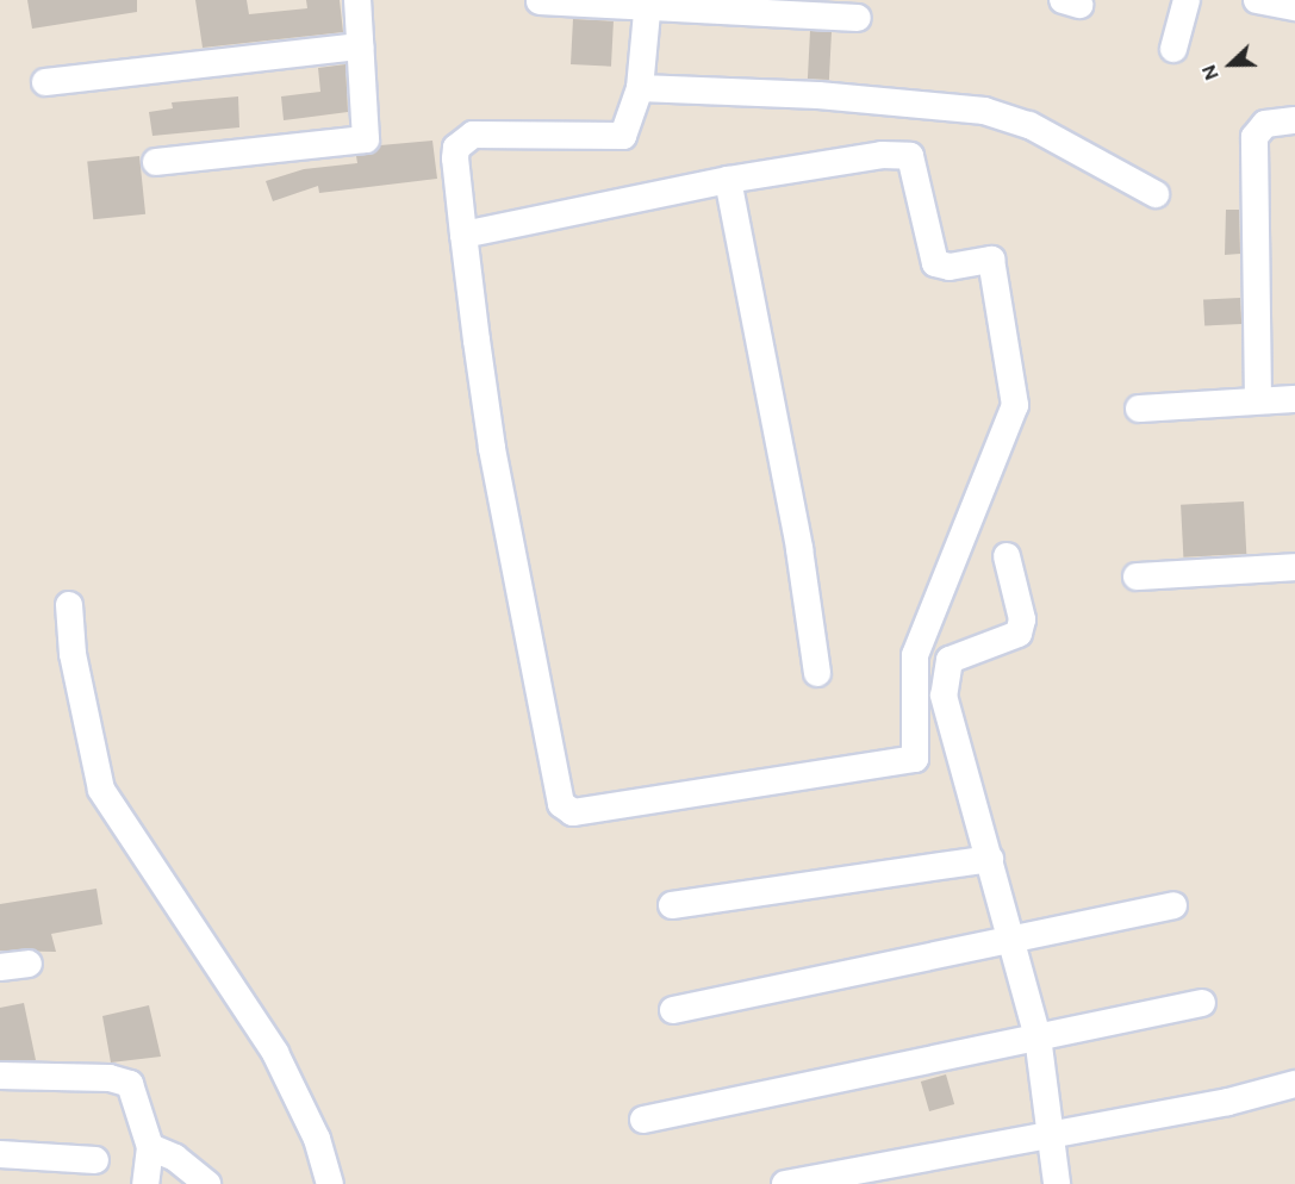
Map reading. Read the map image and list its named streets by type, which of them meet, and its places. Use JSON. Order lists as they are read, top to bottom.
{
  "north": "left"
}
